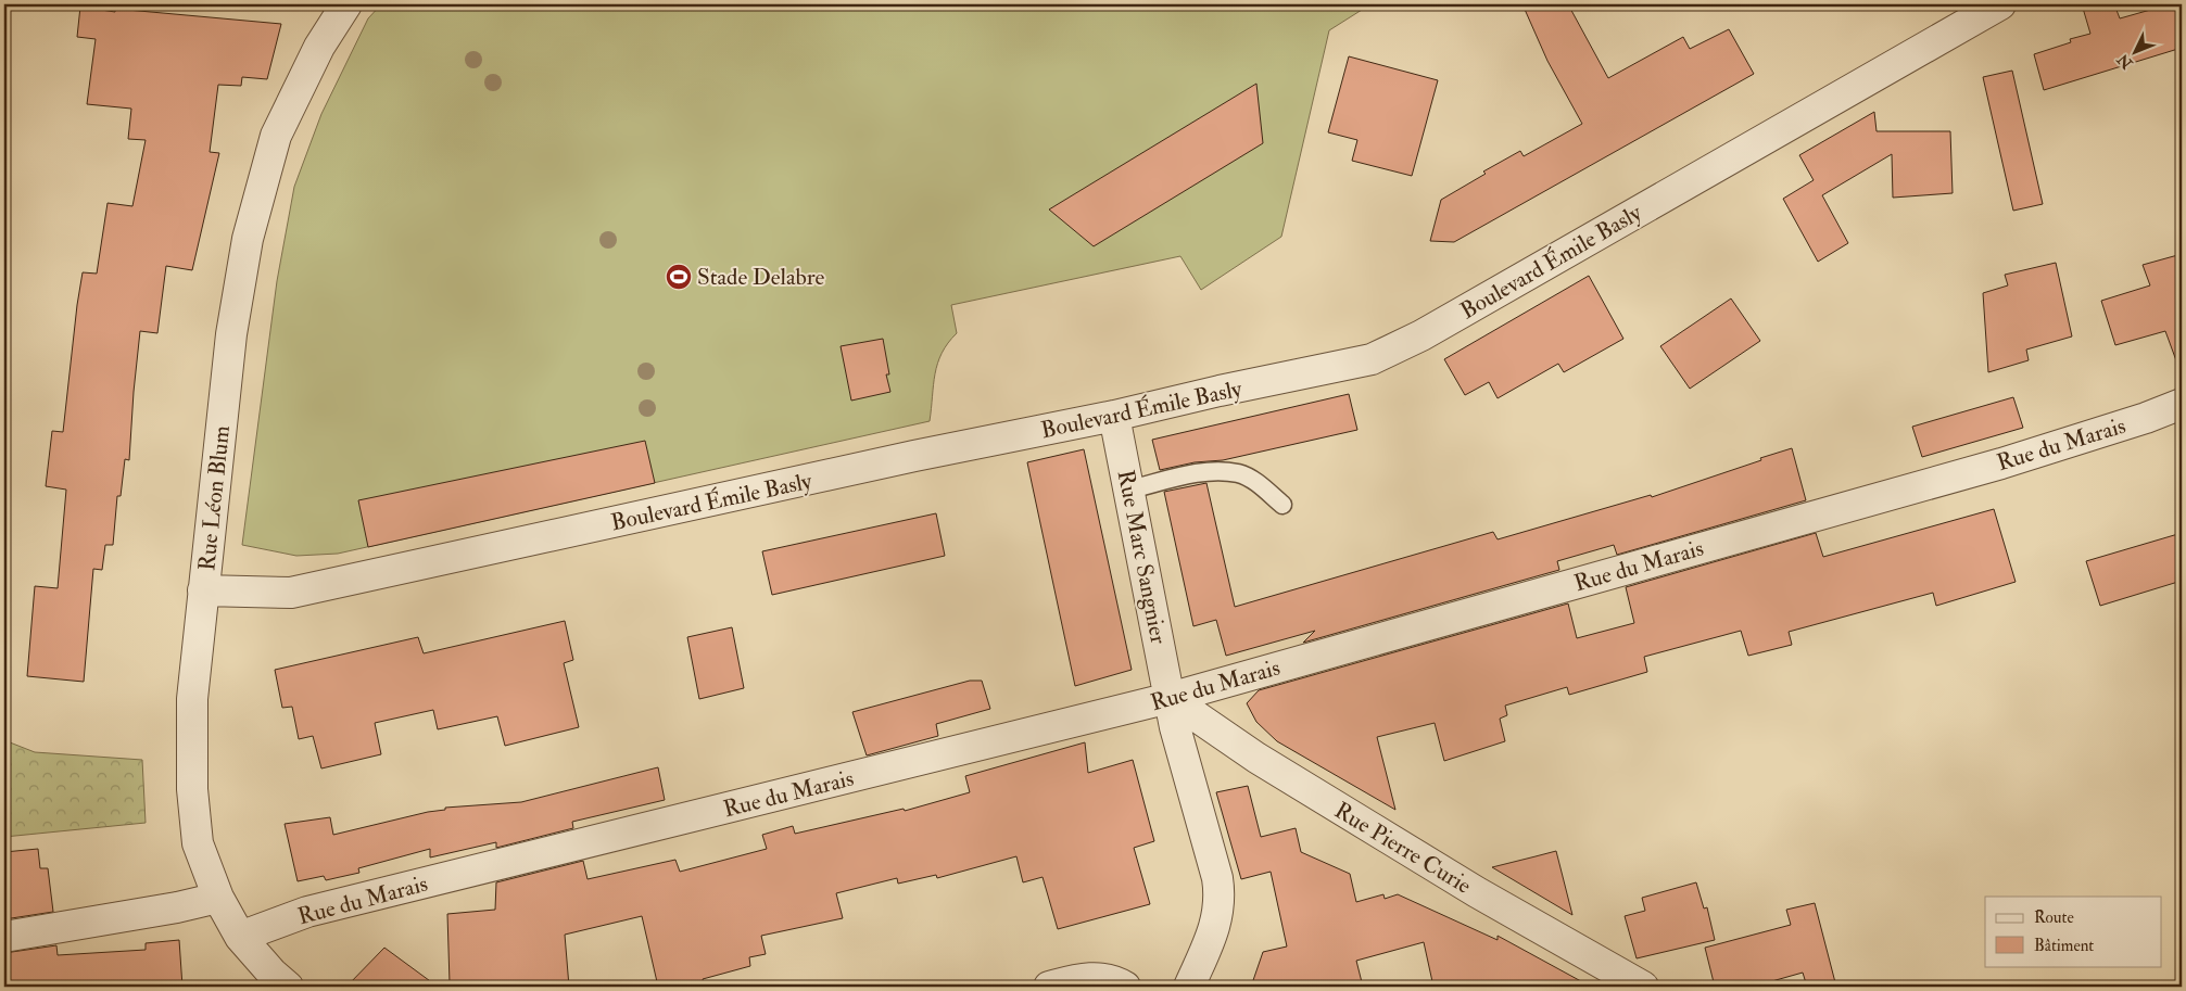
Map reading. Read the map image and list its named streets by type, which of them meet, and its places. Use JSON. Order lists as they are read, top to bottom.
{
  "streets": {
    "street": [
      "Boulevard Émile Basly",
      "Rue du Marais",
      "Rue Léon Blum",
      "Rue Marc Sangnier",
      "Rue Pierre Curie"
    ]
  },
  "crossings": [
    ["Boulevard Émile Basly", "Rue Léon Blum"],
    ["Boulevard Émile Basly", "Rue Marc Sangnier"],
    ["Rue du Marais", "Rue Léon Blum"],
    ["Rue du Marais", "Rue Marc Sangnier"],
    ["Rue du Marais", "Rue Pierre Curie"],
    ["Rue Marc Sangnier", "Rue Pierre Curie"]
  ],
  "places": {
    "sports": ["Stade Delabre"]
  },
  "legend": ["Route", "Bâtiment"],
  "north": "bottom left"
}
